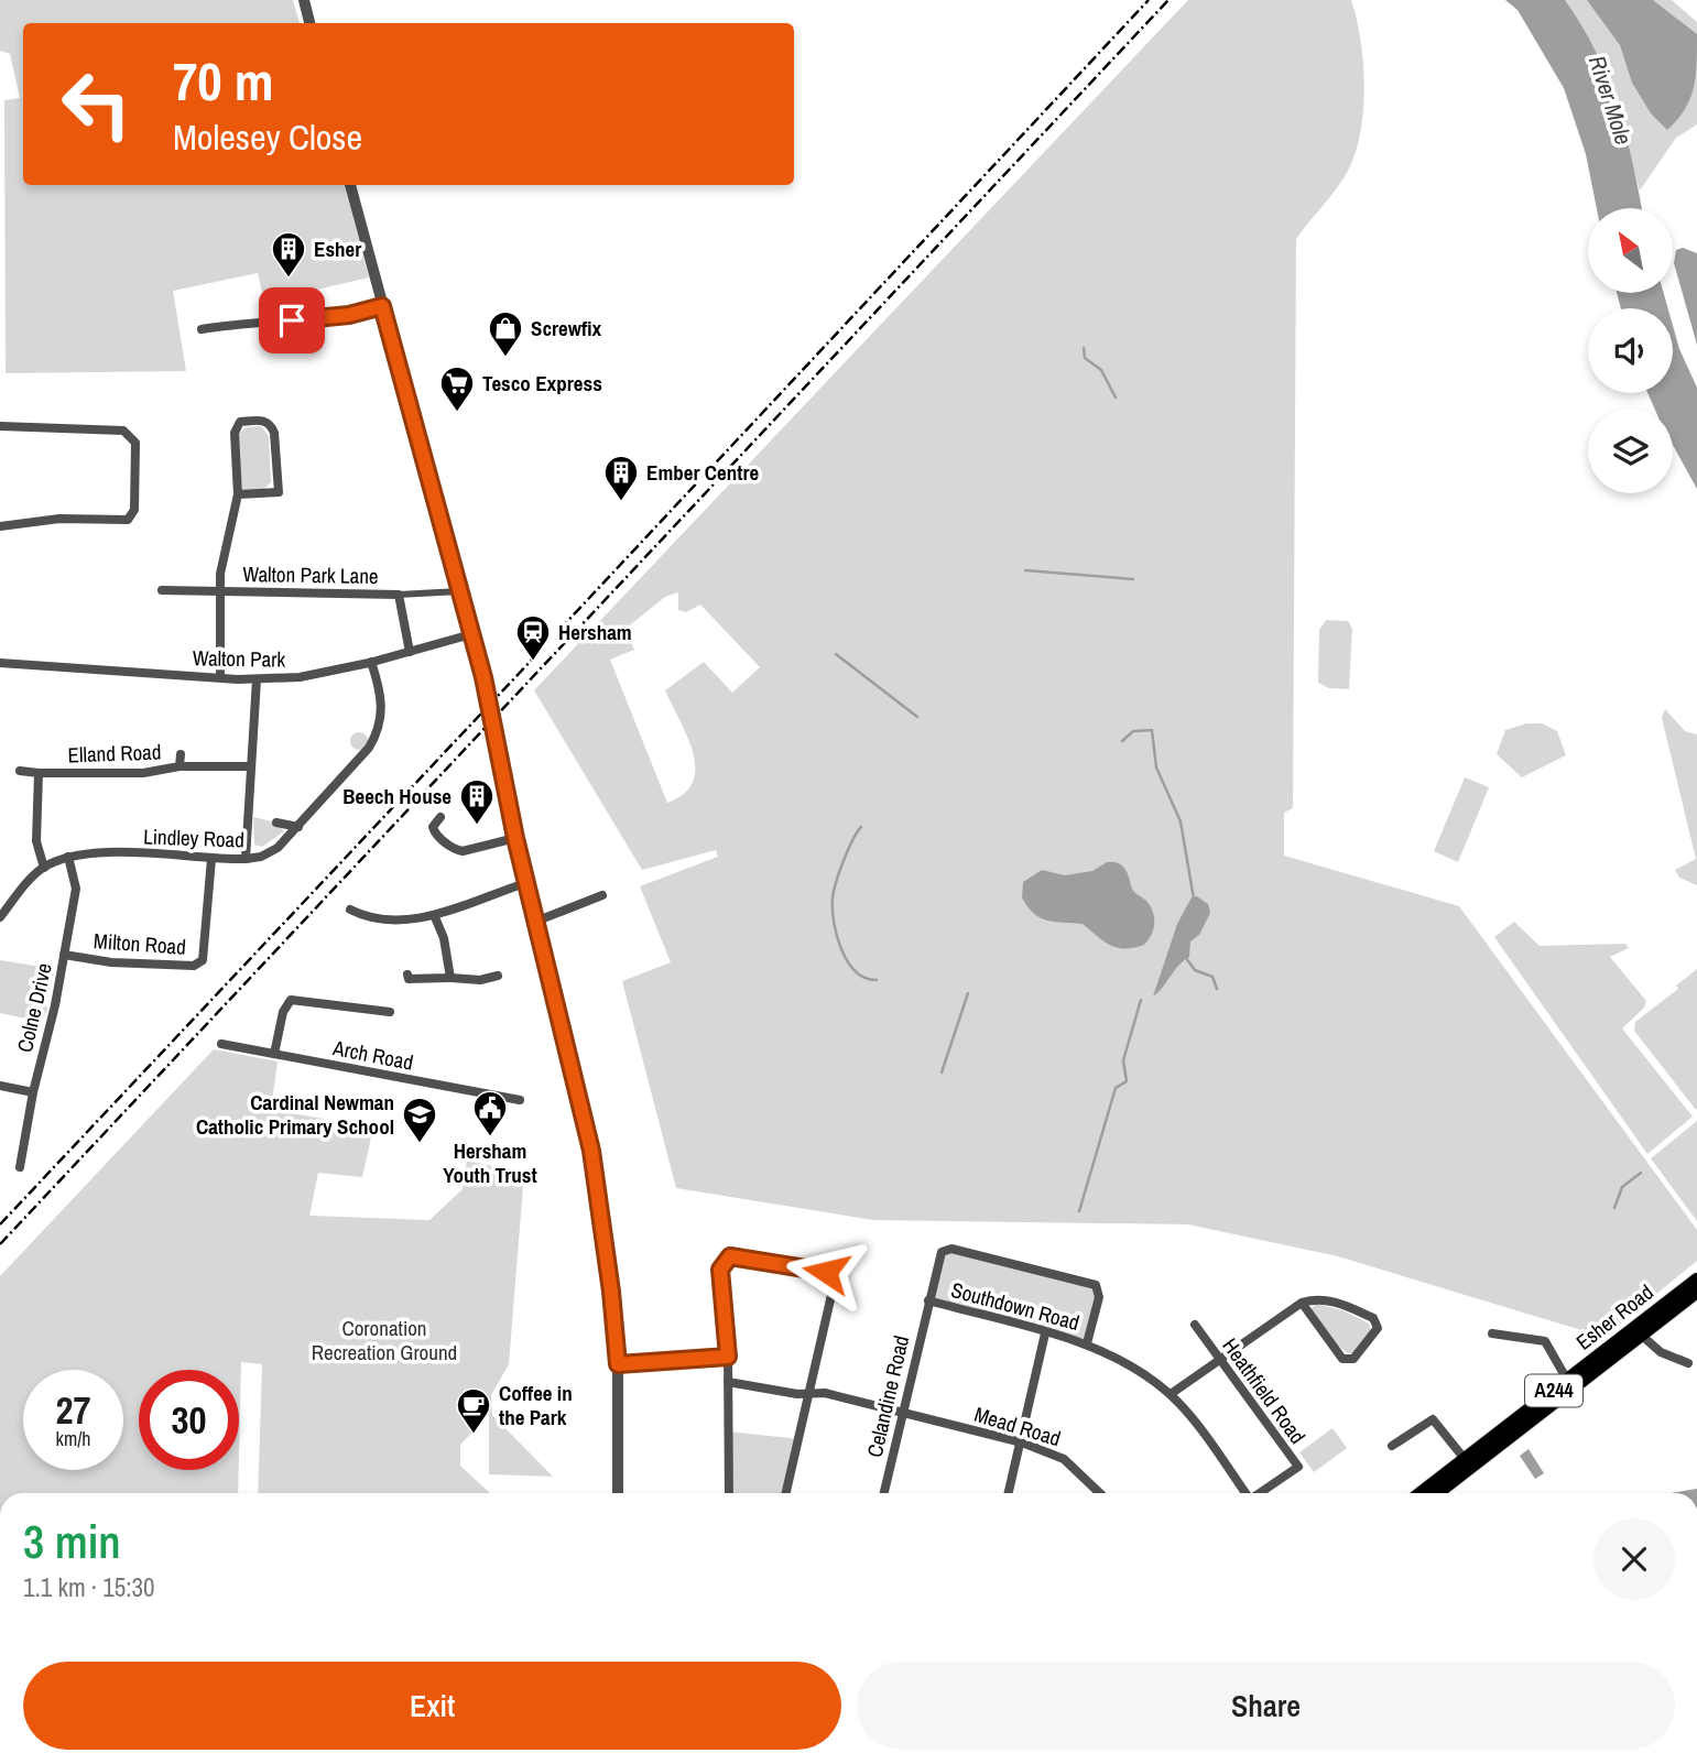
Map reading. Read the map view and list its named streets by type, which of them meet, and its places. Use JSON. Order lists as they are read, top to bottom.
{
  "streets": {
    "main road": ["Esher Road", "A244"],
    "street": [
      "Walton Park Lane",
      "Walton Park",
      "Elland Road",
      "Lindley Road",
      "Milton Road",
      "Colne Drive",
      "Arch Road",
      "Southdown Road",
      "Heathfield Road",
      "Celandine Road",
      "Mead Road"
    ]
  },
  "crossings": [
    ["Walton Park Lane", "Walton Park"],
    ["Walton Park", "Lindley Road"],
    ["Elland Road", "Lindley Road"],
    ["Lindley Road", "Milton Road"],
    ["Lindley Road", "Colne Drive"],
    ["Milton Road", "Colne Drive"],
    ["Southdown Road", "Celandine Road"],
    ["Celandine Road", "Mead Road"]
  ],
  "water": ["River Mole"],
  "parks": ["Coronation Recreation Ground"],
  "places": {
    "building": ["Esher", "Ember Centre", "Beech House"],
    "shop": ["Screwfix"],
    "supermarket": ["Tesco Express"],
    "station": ["Hersham"],
    "public building": ["Hersham Youth Trust"],
    "school or university": ["Cardinal Newman Catholic Primary School"],
    "cafe": ["Coffee in the Park"]
  },
  "north": "top left",
  "page": {
    "turn": ["70 m", "Molesey Close"],
    "speed": "27 km/h",
    "limit": "30",
    "heading": ["3 min", "1.1 km · 15:30"],
    "buttons": ["Exit", "Share"]
  }
}
